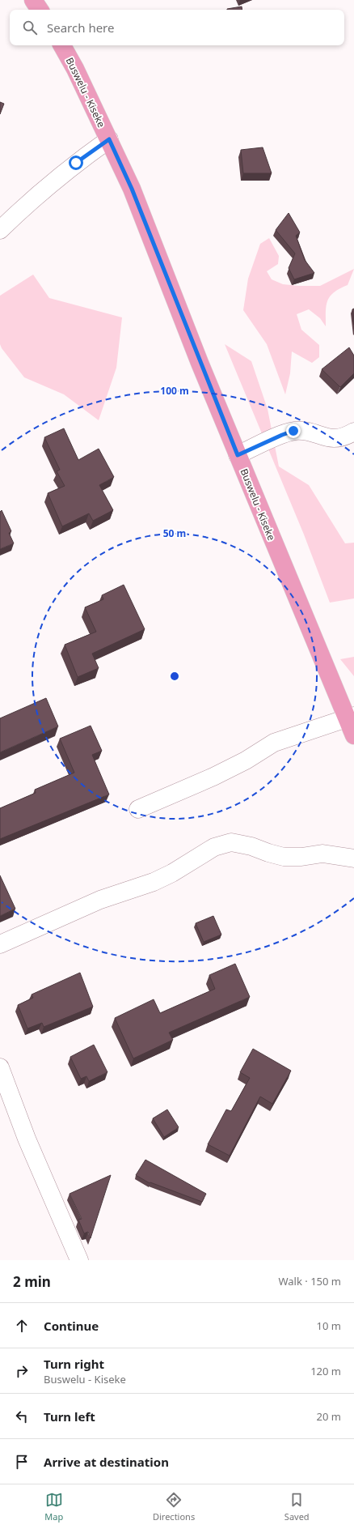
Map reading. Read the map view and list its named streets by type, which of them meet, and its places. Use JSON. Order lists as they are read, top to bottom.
{
  "streets": {
    "main road": ["Buswelu - Kiseke"]
  },
  "page": {
    "search": "Search here",
    "heading": ["2 min", "Walk · 150 m"],
    "list": [
      ["Continue", "10 m"],
      ["Turn right", "Buswelu - Kiseke", "120 m"],
      ["Turn left", "20 m"],
      "Arrive at destination"
    ],
    "nav": ["Map", "Directions", "Saved"]
  },
  "rings": ["100 m", "50 m"]
}
